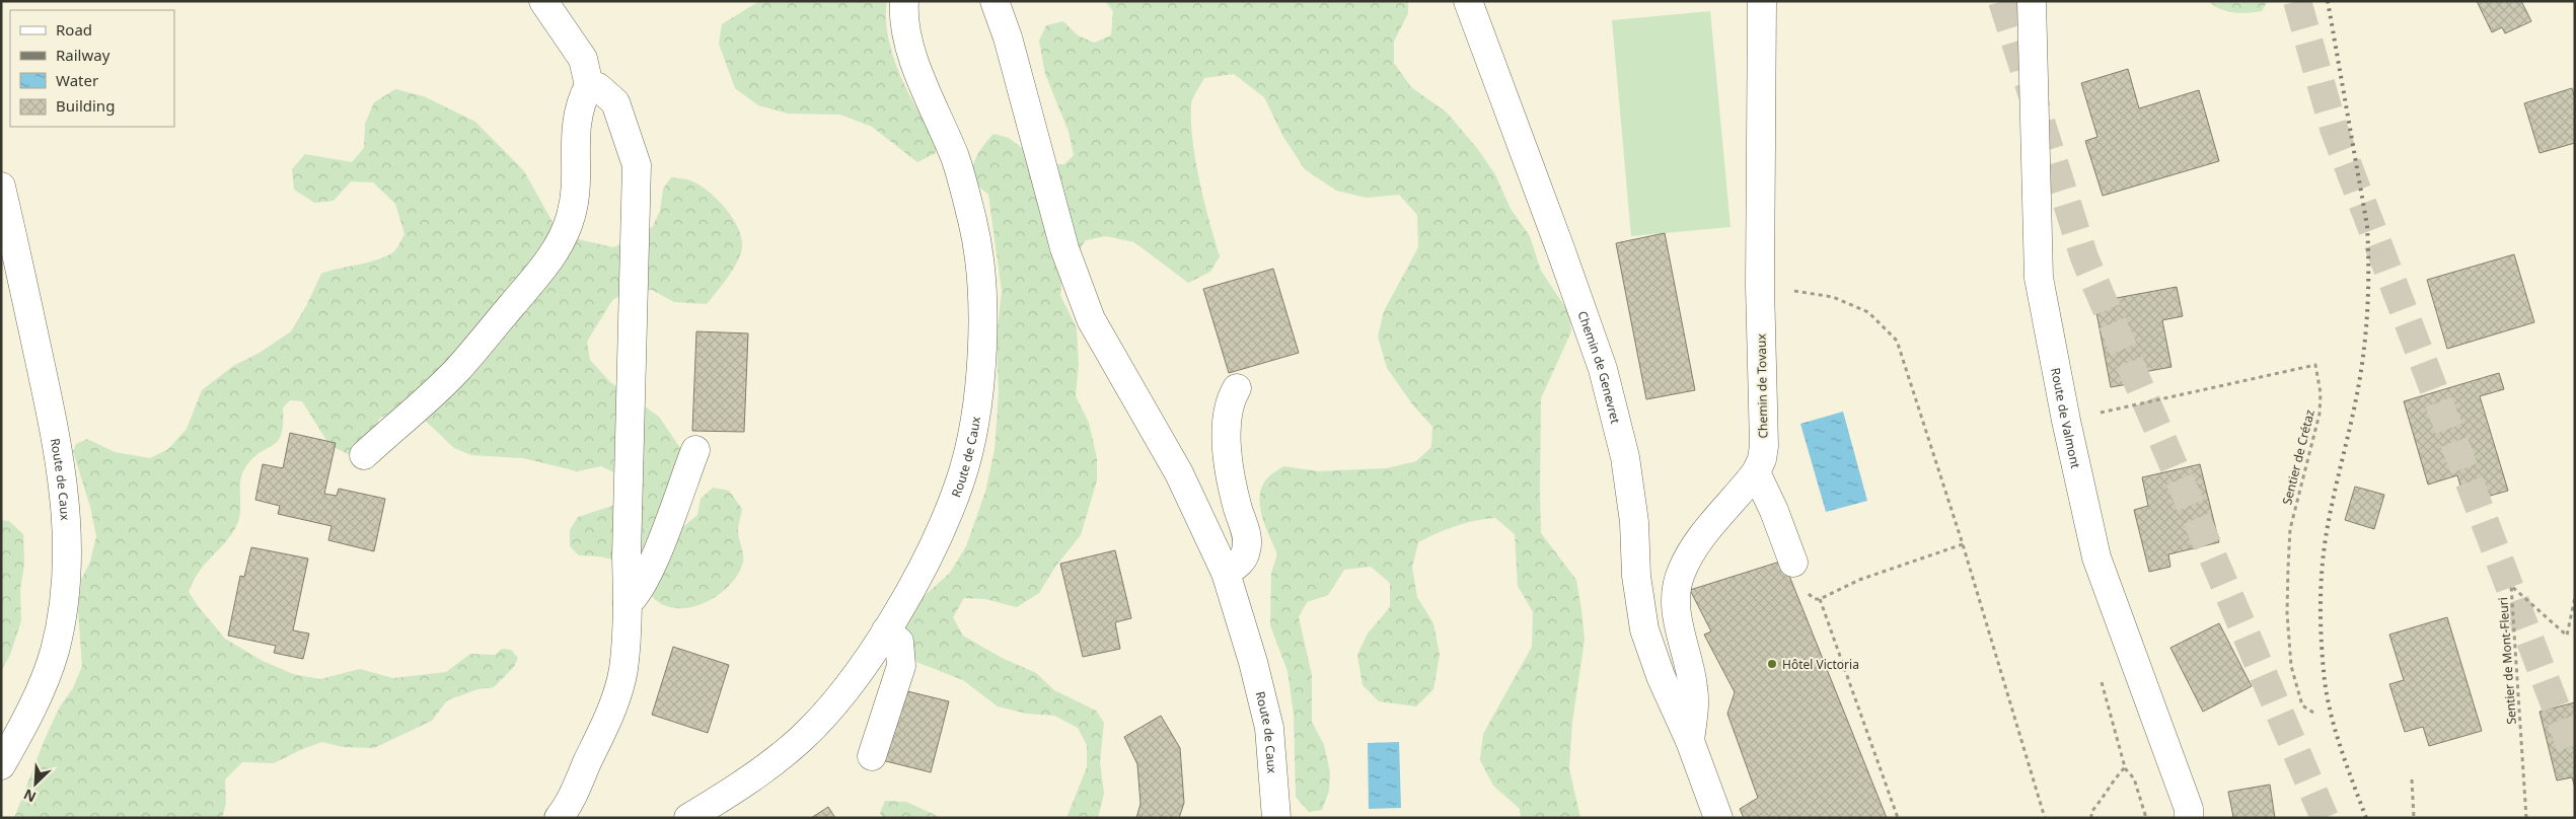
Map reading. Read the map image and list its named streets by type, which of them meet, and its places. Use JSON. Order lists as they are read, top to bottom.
{
  "streets": {
    "street": [
      "Chemin de Genevret",
      "Chemin de Tovaux",
      "Route de Valmont",
      "Route de Caux"
    ],
    "path": ["Sentier de Crétaz", "Sentier de Mont-Fleuri"]
  },
  "crossings": [
    ["Chemin de Genevret", "Chemin de Tovaux"],
    ["Route de Valmont", "Sentier de Crétaz"]
  ],
  "places": ["Hôtel Victoria"],
  "legend": [
    "Road",
    "Railway",
    "Water",
    "Building"
  ],
  "north": "bottom left"
}
